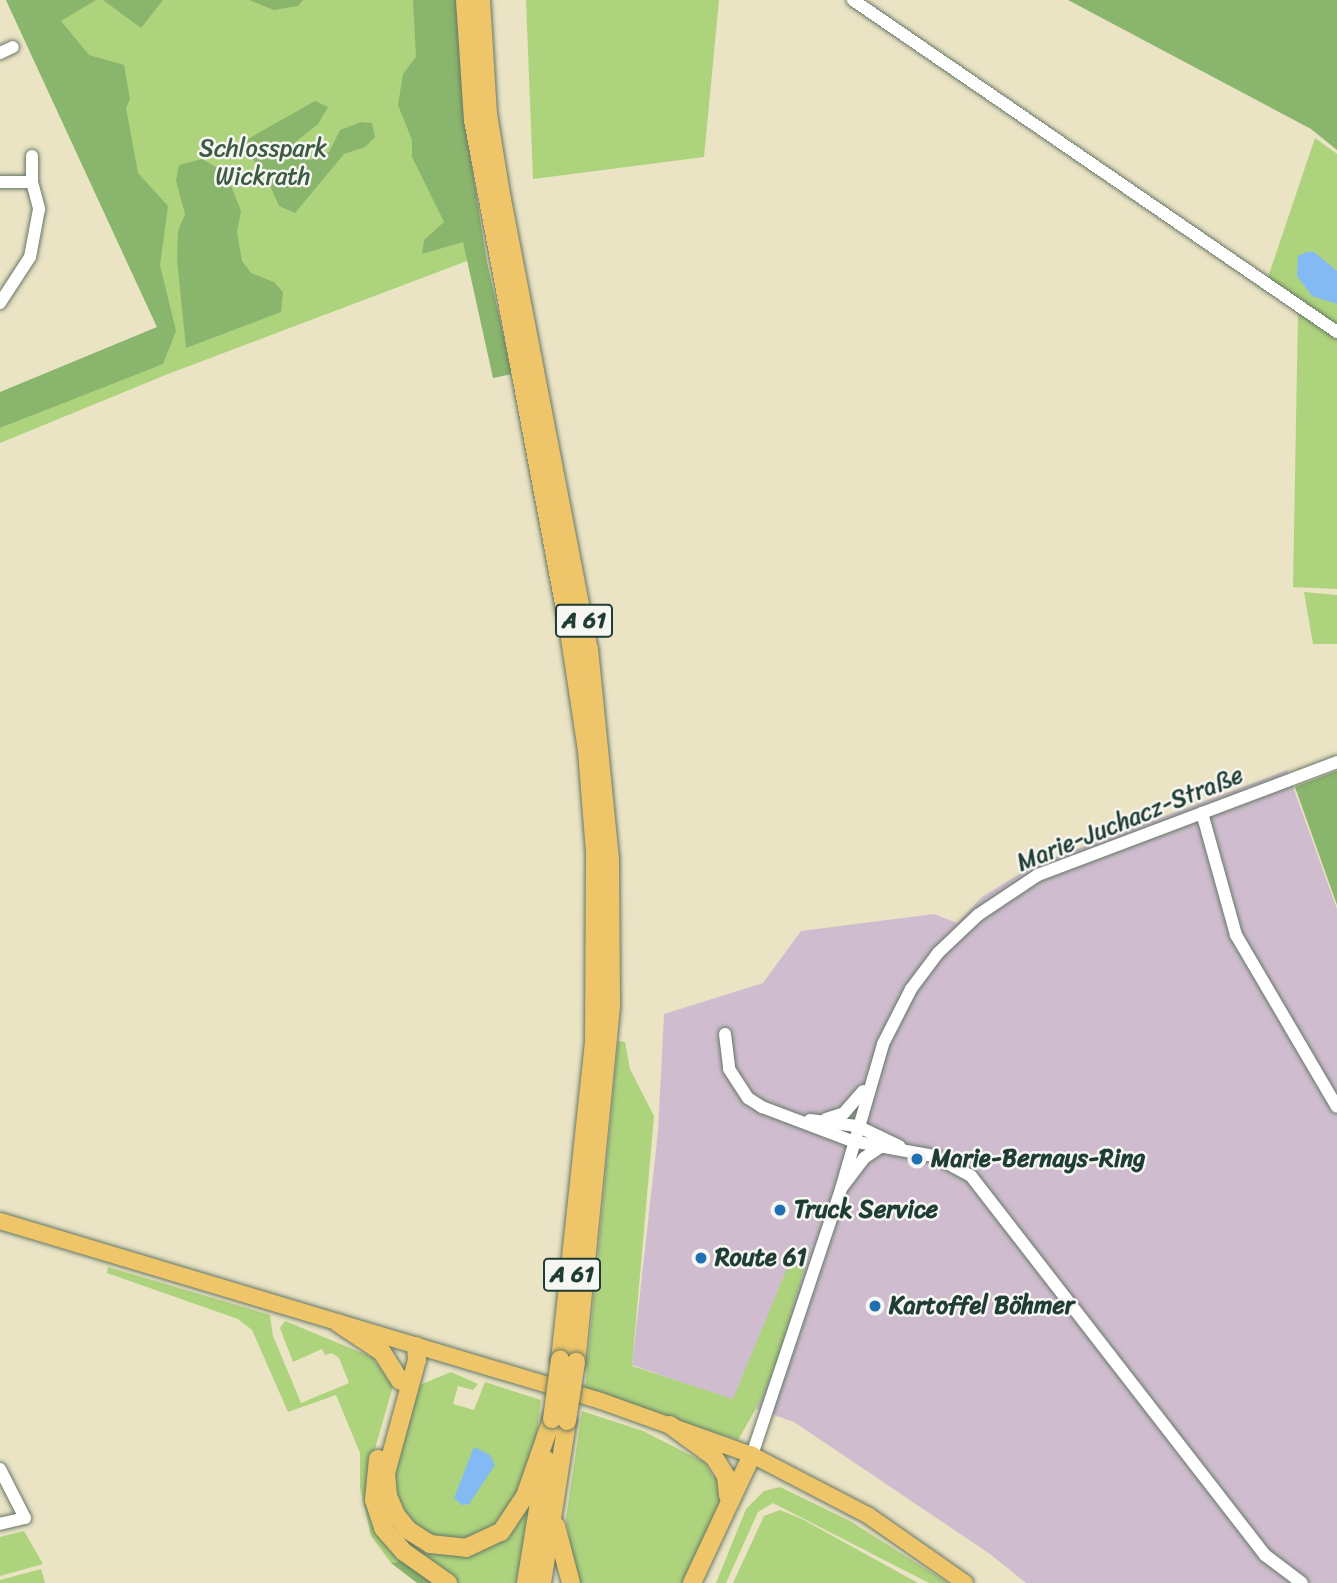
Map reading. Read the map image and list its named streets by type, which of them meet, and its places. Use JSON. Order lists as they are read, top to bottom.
{
  "streets": {
    "highway": ["A 61"],
    "street": ["Marie-Juchacz-Straße"]
  },
  "parks": ["Schlosspark Wickrath"],
  "places": [
    "Marie-Bernays-Ring",
    "Truck Service",
    "Route 61",
    "Kartoffel Böhmer"
  ]
}
